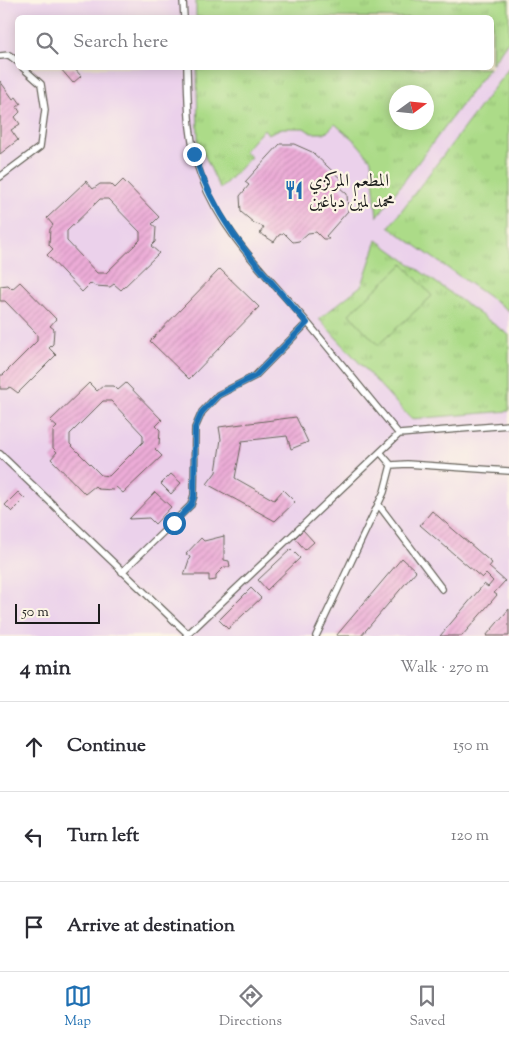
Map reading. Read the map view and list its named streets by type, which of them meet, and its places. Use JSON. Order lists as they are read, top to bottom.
{
  "places": {
    "restaurant": ["المطعم المركزي محمد لمين دباغين"]
  },
  "scale_bar": "50 m",
  "north": "right",
  "page": {
    "search": "Search here",
    "scale": "50 m",
    "heading": ["4 min", "Walk · 270 m"],
    "list": [
      ["Continue", "150 m"],
      ["Turn left", "120 m"],
      "Arrive at destination"
    ],
    "nav": ["Map", "Directions", "Saved"]
  }
}
